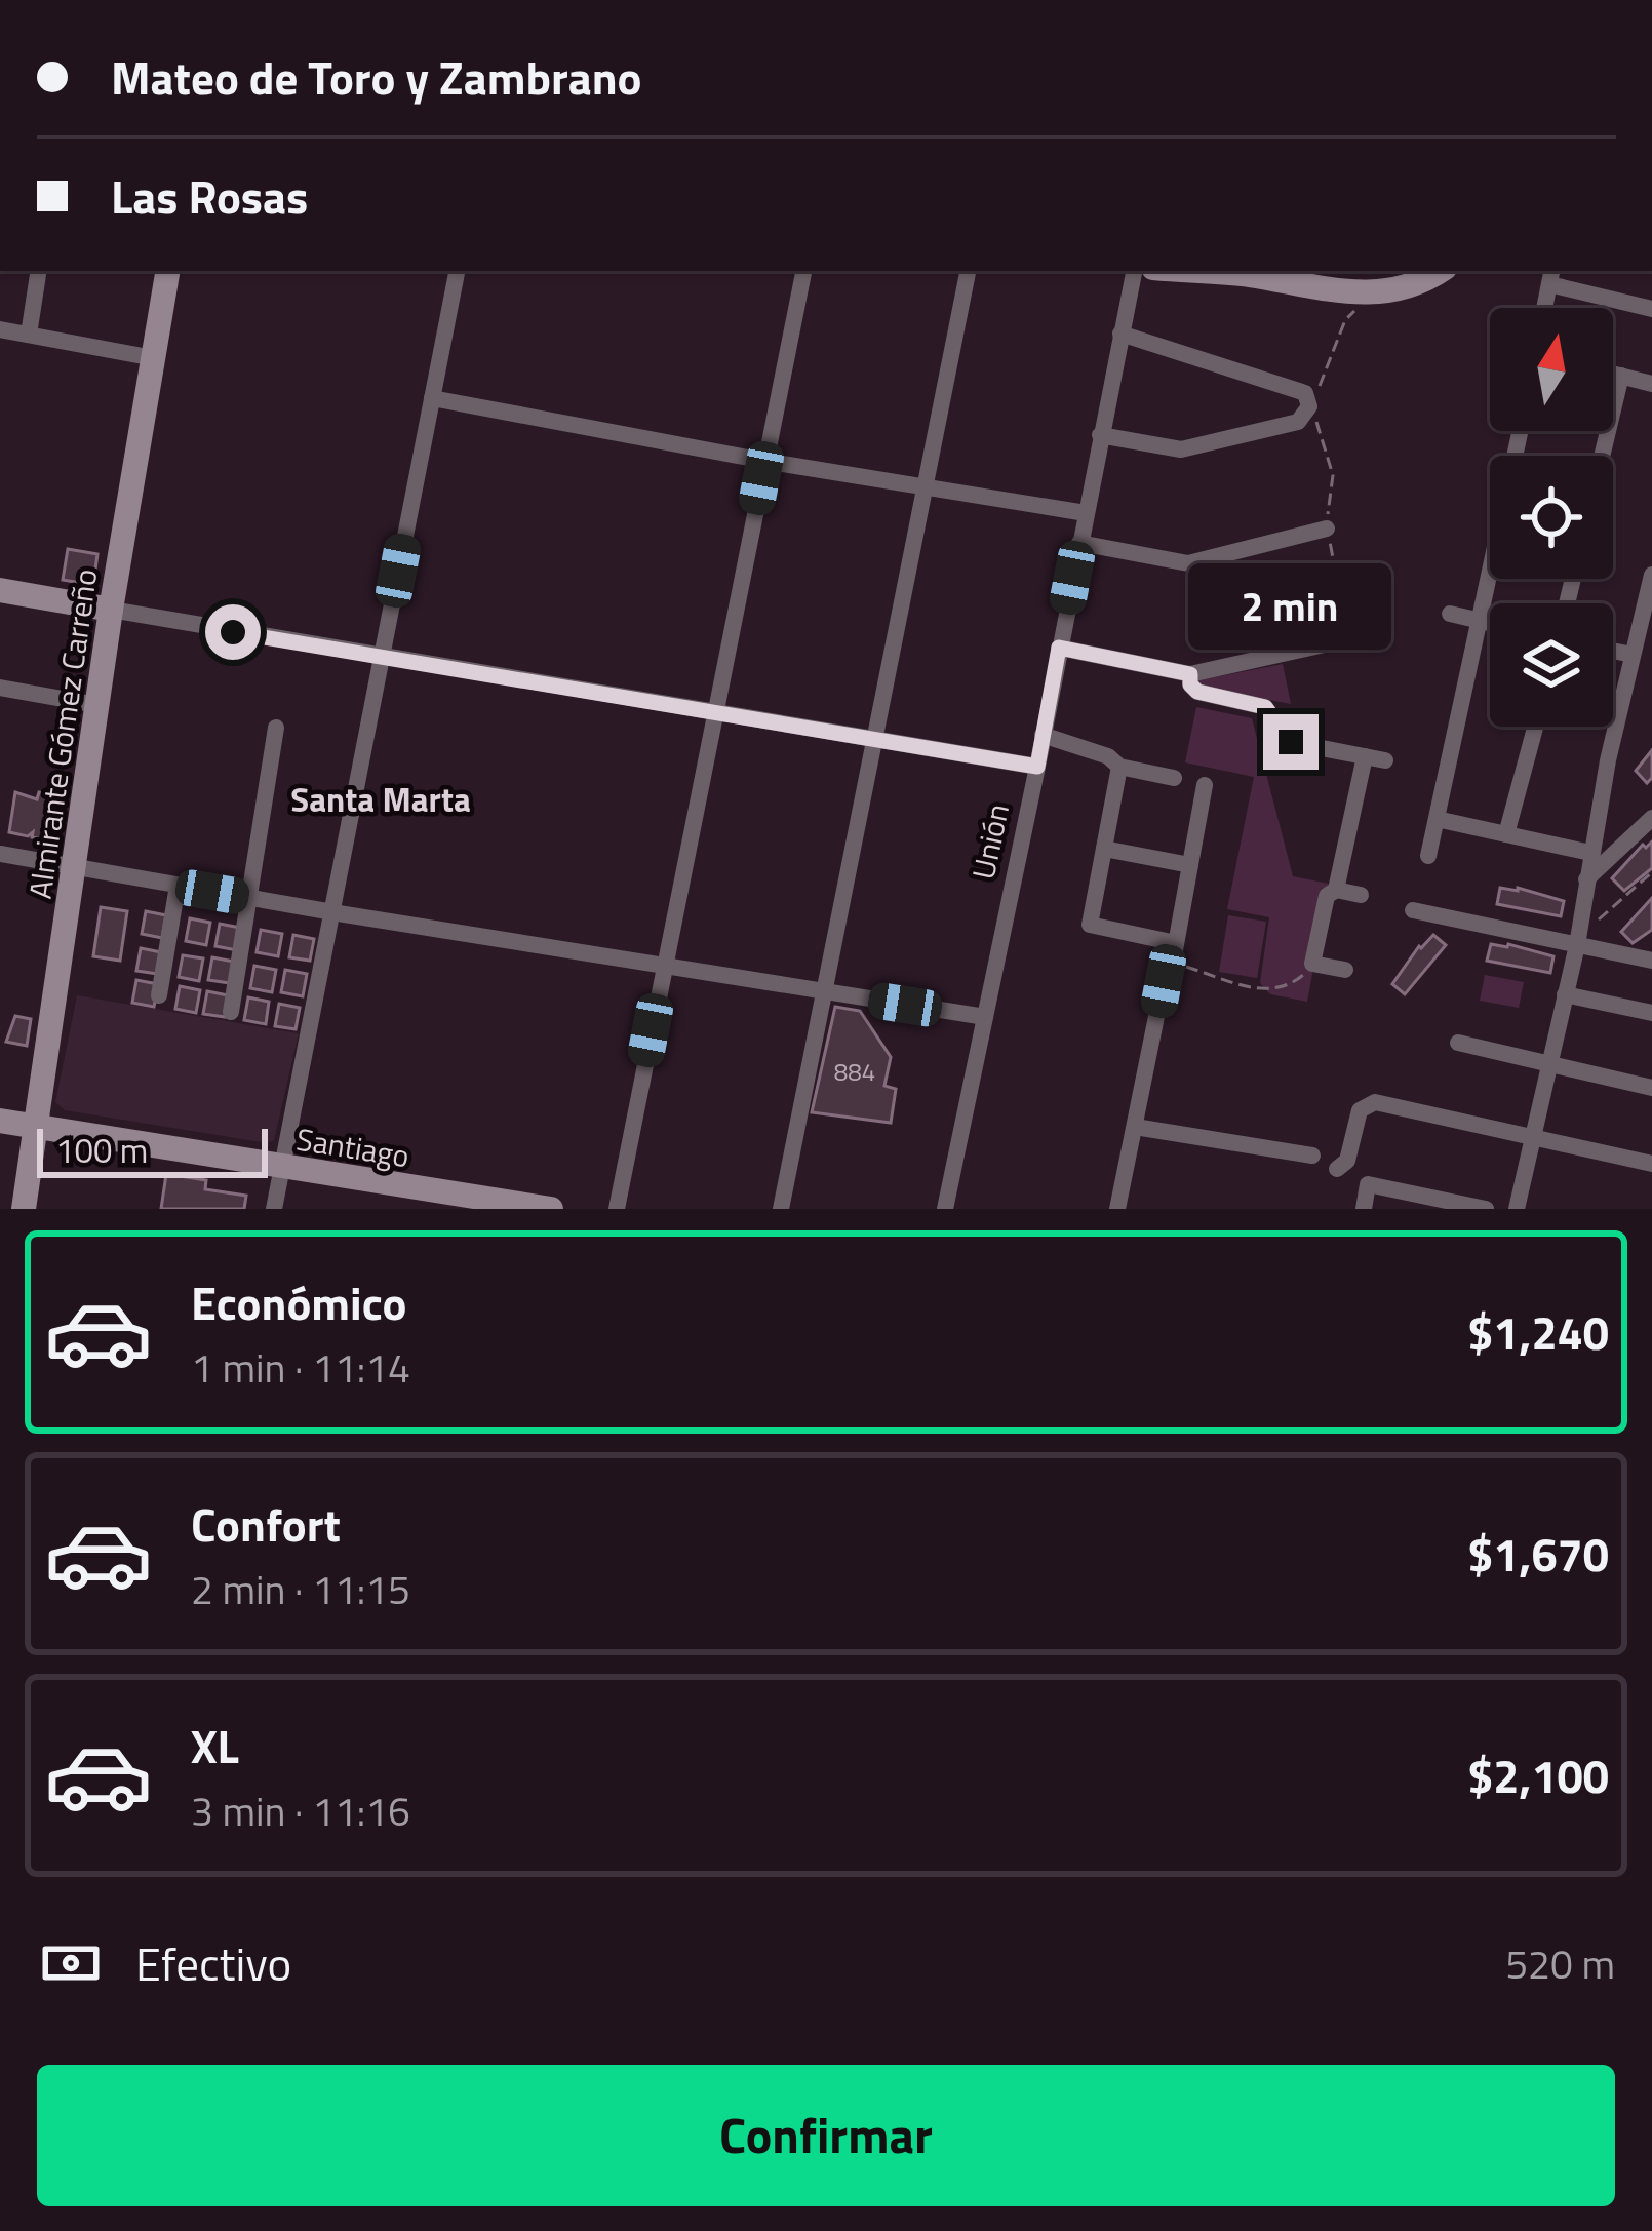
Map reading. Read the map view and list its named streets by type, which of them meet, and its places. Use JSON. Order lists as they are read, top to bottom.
{
  "streets": {
    "street": ["Almirante Gómez Carreño", "Unión", "Santiago"]
  },
  "crossings": [
    ["Almirante Gómez Carreño", "Santiago"]
  ],
  "districts": ["Santa Marta"],
  "house_numbers": ["884"],
  "scale_bar": "100 m",
  "north": "top",
  "page": {
    "banner": ["Mateo de Toro y Zambrano", "Las Rosas"],
    "bubble": "2 min",
    "scale": "100 m",
    "list": [
      {
        "name": "Económico",
        "note": "1 min · 11:14",
        "value": "$1,240"
      },
      {
        "name": "Confort",
        "note": "2 min · 11:15",
        "value": "$1,670"
      },
      {
        "name": "XL",
        "note": "3 min · 11:16",
        "value": "$2,100"
      }
    ],
    "pay": ["Efectivo", "520 m"],
    "buttons": "Confirmar"
  }
}
